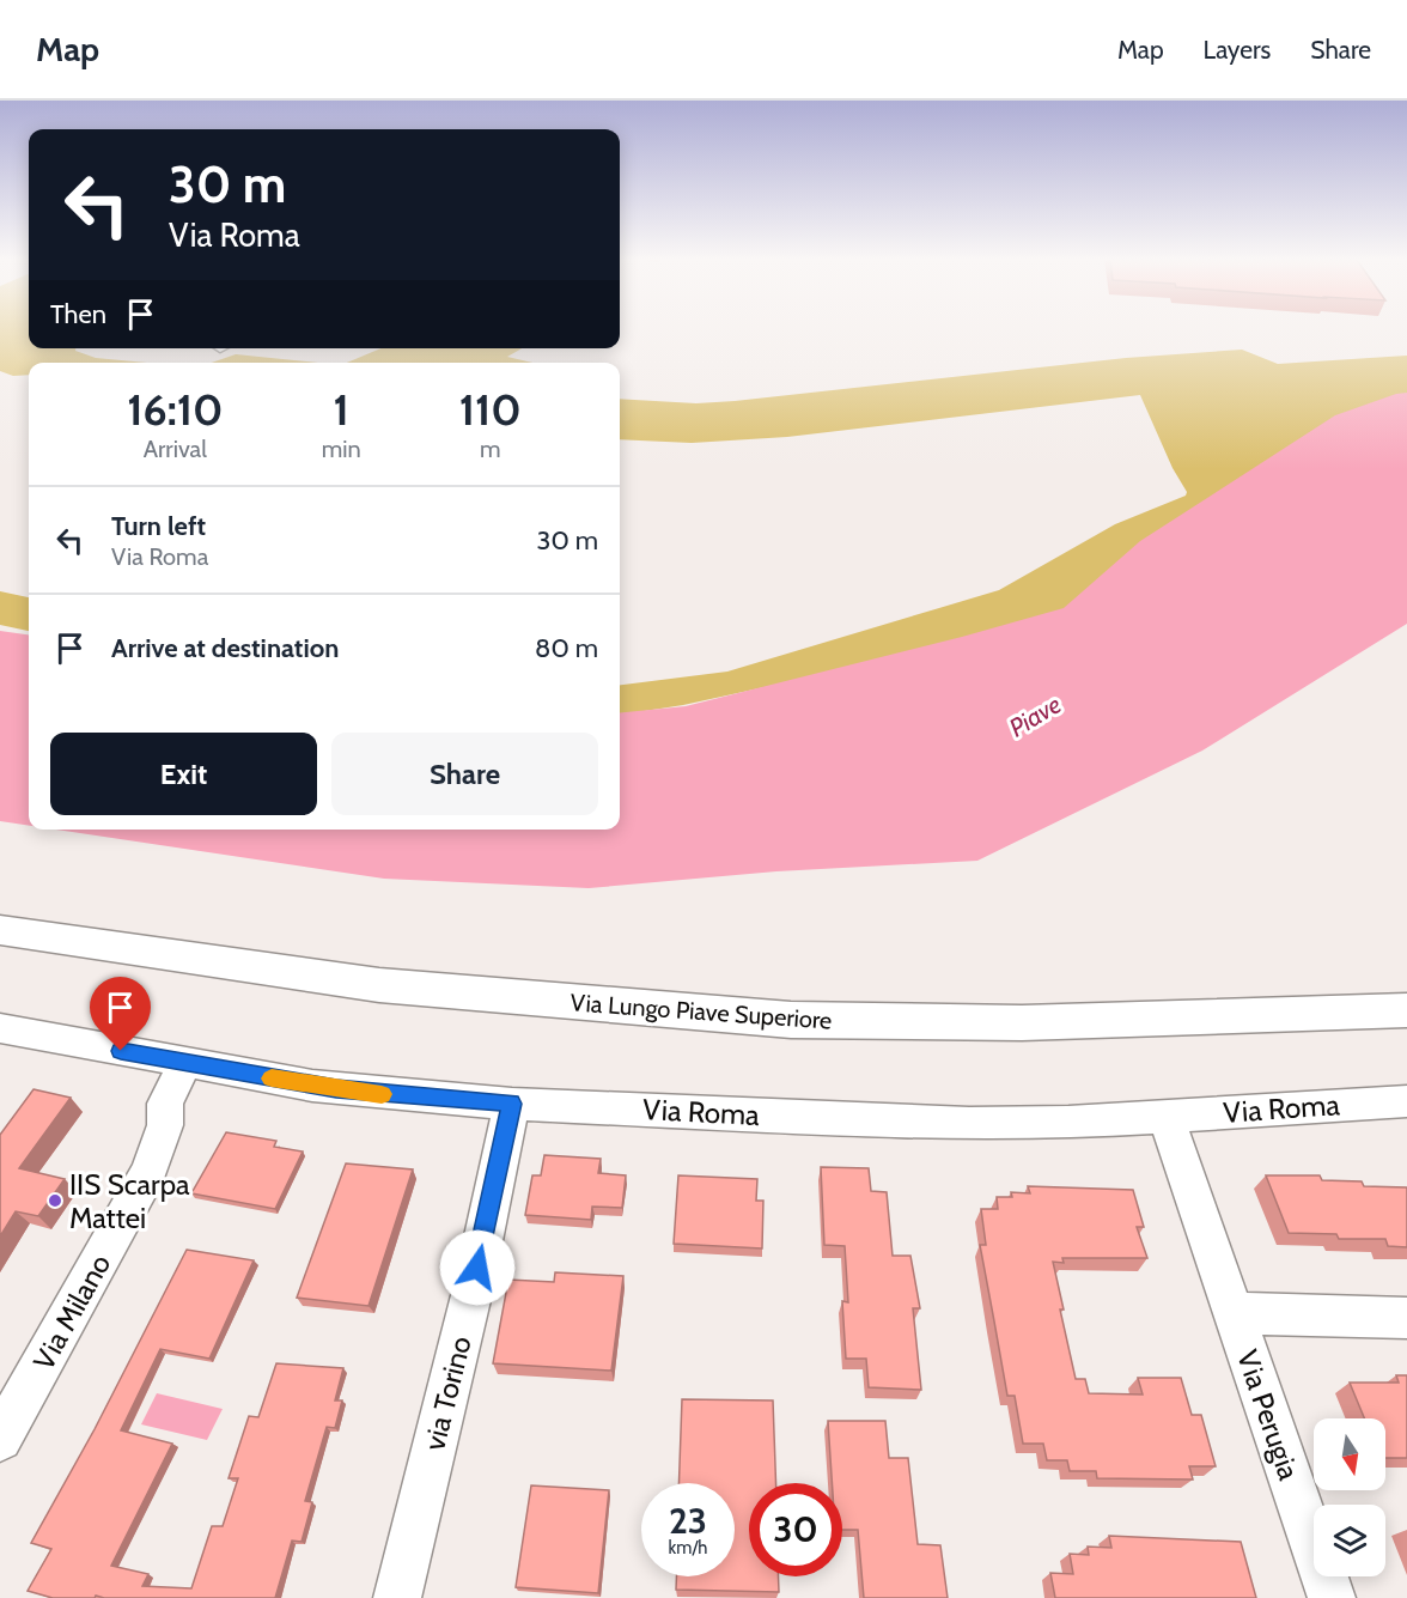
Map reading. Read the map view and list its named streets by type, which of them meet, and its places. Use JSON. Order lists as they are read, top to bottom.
{
  "streets": {
    "main road": ["Via Lungo Piave Superiore"],
    "street": [
      "Via Roma",
      "Via Milano",
      "via Torino",
      "Via Perugia"
    ]
  },
  "crossings": [
    ["Via Roma", "Via Milano"],
    ["Via Roma", "via Torino"],
    ["Via Roma", "Via Perugia"]
  ],
  "water": ["Piave"],
  "places": ["IIS Scarpa Mattei"],
  "north": "bottom",
  "page": {
    "header": "Map",
    "nav": ["Map", "Layers", "Share"],
    "turn": ["30 m", "Via Roma"],
    "then": "Then",
    "eta": [
      "16:10",
      "Arrival",
      "1",
      "min",
      "110",
      "m"
    ],
    "list": [
      {
        "name": "Turn left",
        "note": "Via Roma",
        "value": "30 m"
      },
      {
        "name": "Arrive at destination",
        "value": "80 m"
      }
    ],
    "buttons": ["Exit", "Share"],
    "speed": "23 km/h",
    "limit": "30"
  }
}
